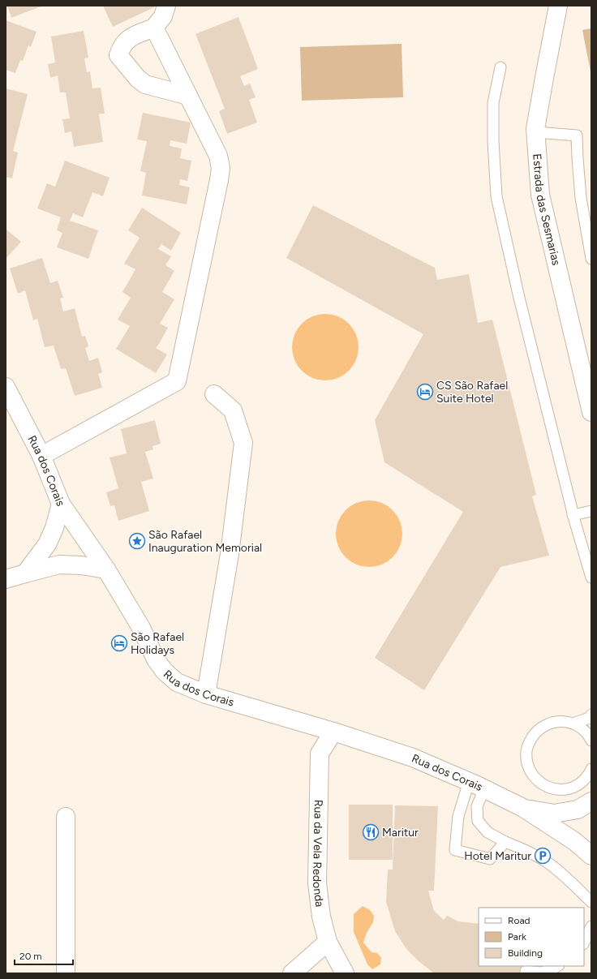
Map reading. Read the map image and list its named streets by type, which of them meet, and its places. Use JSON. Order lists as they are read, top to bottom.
{
  "streets": {
    "street": ["Estrada das Sesmarias", "Rua dos Corais", "Rua da Vela Redonda"]
  },
  "crossings": [
    ["Rua dos Corais", "Rua da Vela Redonda"]
  ],
  "places": {
    "hotel": ["CS São Rafael Suite Hotel", "São Rafael Holidays"],
    "place": ["São Rafael Inauguration Memorial"],
    "restaurant": ["Maritur"],
    "parking": ["Hotel Maritur"]
  },
  "legend": ["Road", "Park", "Building"],
  "scale_bar": "20 m"
}
